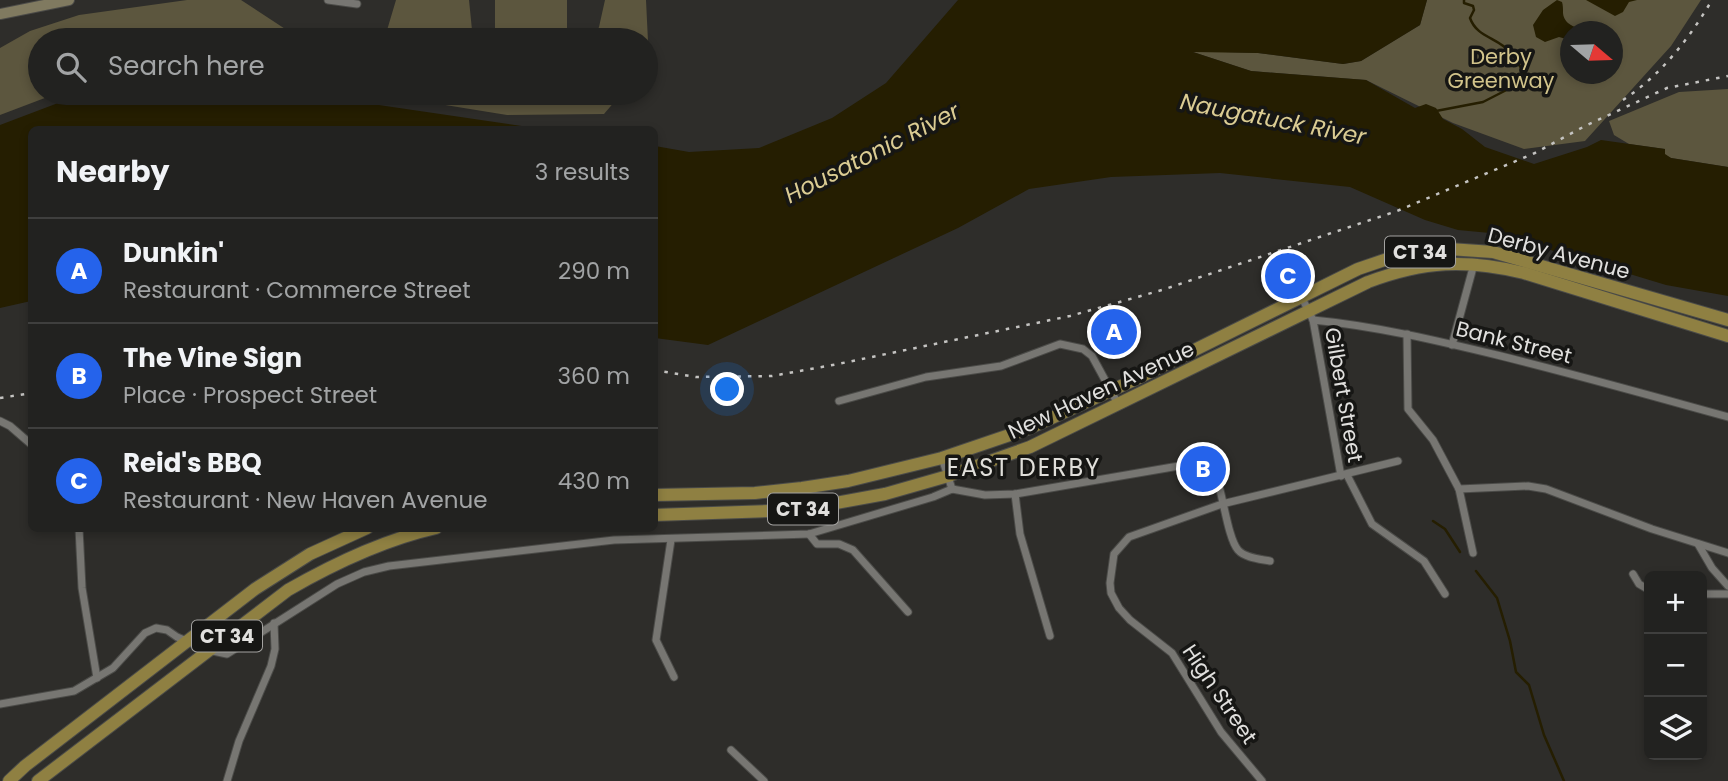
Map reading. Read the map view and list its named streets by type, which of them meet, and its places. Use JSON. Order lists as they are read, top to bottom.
{
  "streets": {
    "highway": ["CT 34", "Derby Avenue", "New Haven Avenue"],
    "street": ["Bank Street", "Gilbert Street", "High Street"]
  },
  "crossings": [
    ["Derby Avenue", "Bank Street"],
    ["Derby Avenue", "New Haven Avenue"],
    ["Derby Avenue", "Gilbert Street"],
    ["Bank Street", "New Haven Avenue"],
    ["Bank Street", "Gilbert Street"],
    ["New Haven Avenue", "Gilbert Street"],
    ["Gilbert Street", "High Street"]
  ],
  "districts": ["EAST DERBY"],
  "water": ["Naugatuck River", "Housatonic River"],
  "parks": ["Derby Greenway"],
  "north": "right",
  "page": {
    "search": "Search here",
    "heading": ["Nearby", "3 results"],
    "list": [
      {
        "mark": "A",
        "name": "Dunkin'",
        "note": "Restaurant · Commerce Street",
        "value": "290 m"
      },
      {
        "mark": "B",
        "name": "The Vine Sign",
        "note": "Place · Prospect Street",
        "value": "360 m"
      },
      {
        "mark": "C",
        "name": "Reid's BBQ",
        "note": "Restaurant · New Haven Avenue",
        "value": "430 m"
      }
    ],
    "pins": ["C", "A", "B"],
    "map_buttons": ["+", "−"]
  }
}
